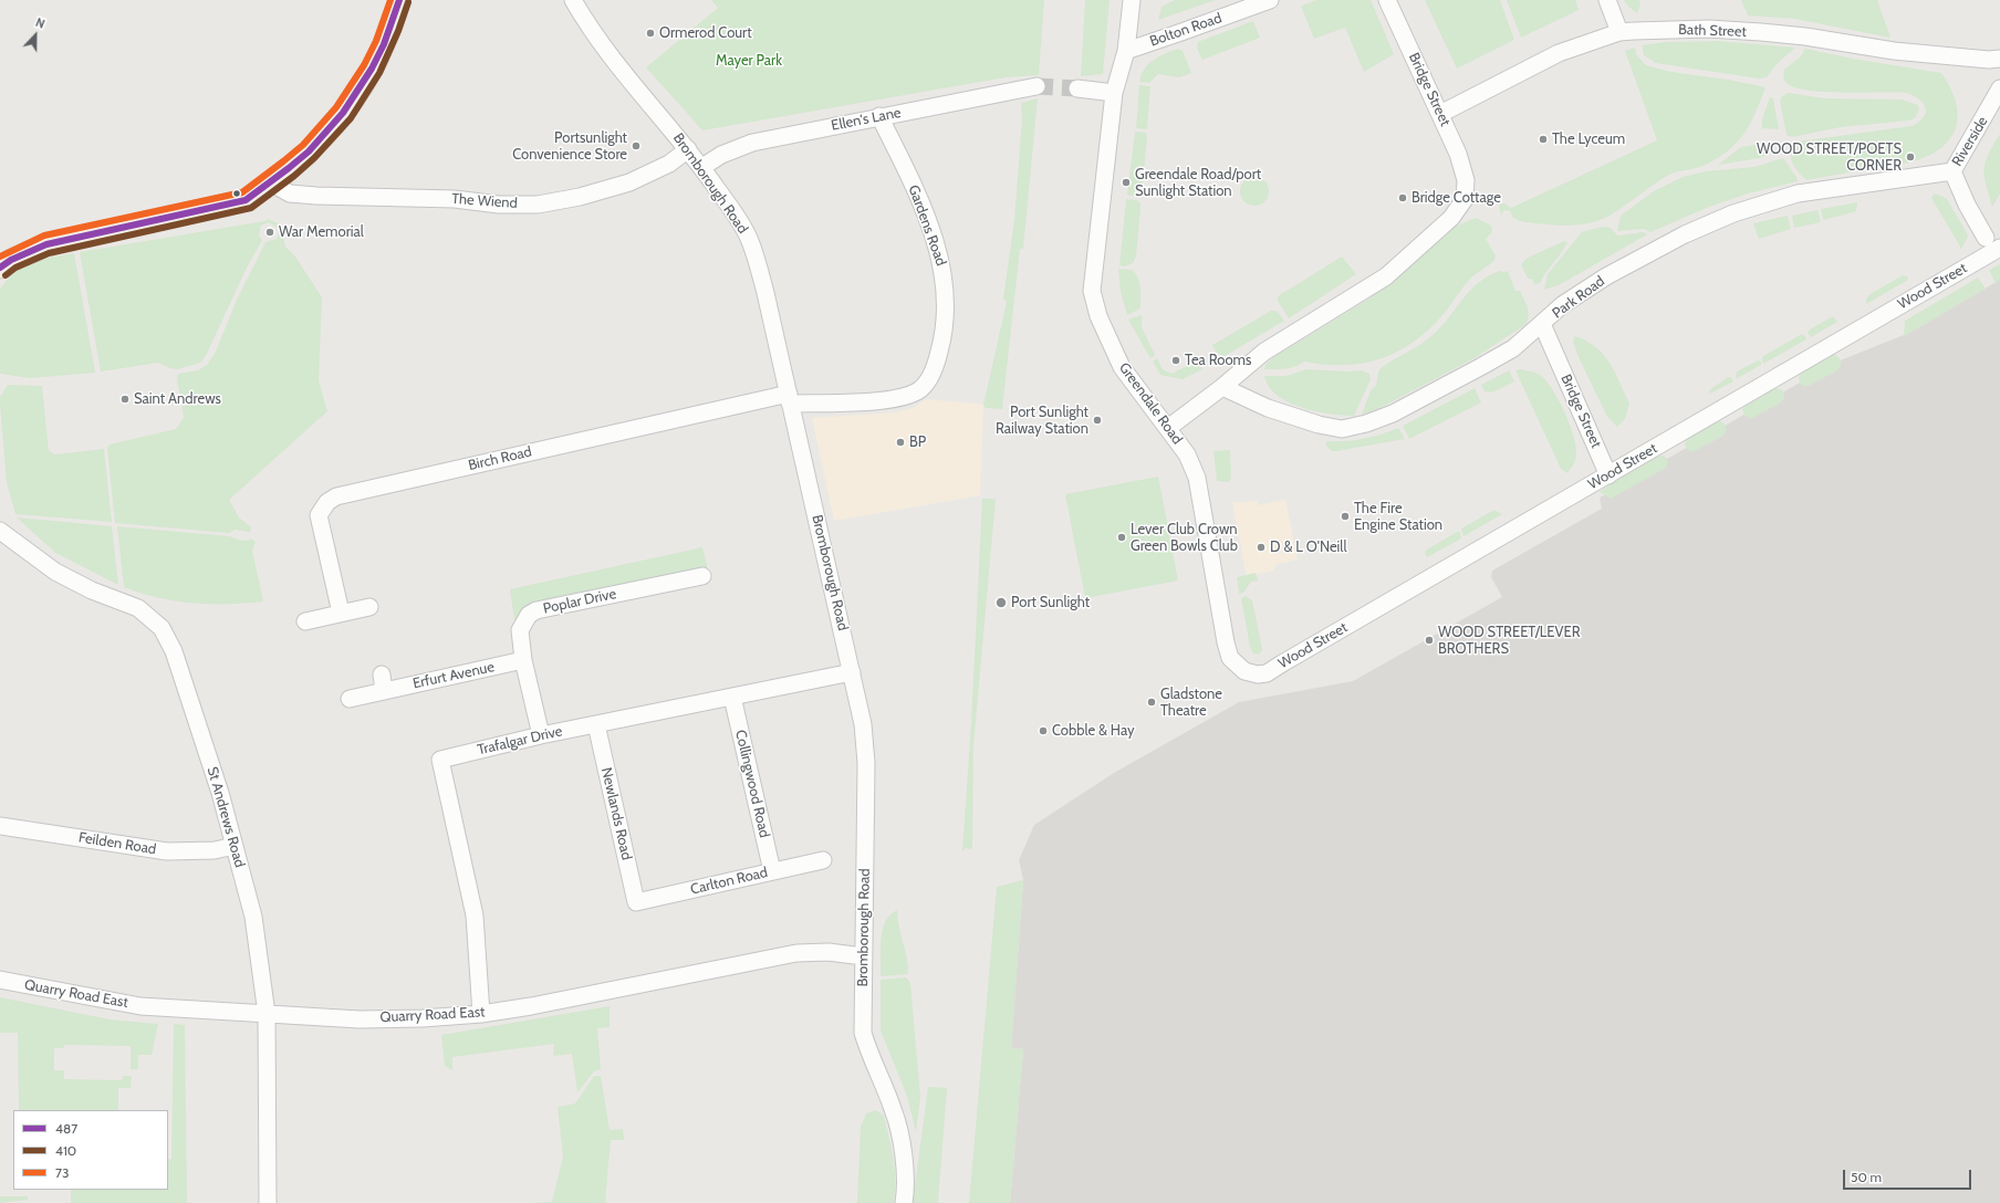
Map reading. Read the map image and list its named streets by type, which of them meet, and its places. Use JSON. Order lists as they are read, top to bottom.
{
  "streets": {
    "street": [
      "Bolton Road",
      "Bath Street",
      "Bridge Street",
      "Ellen's Lane",
      "Riverside",
      "Bromborough Road",
      "The Wiend",
      "Gardens Road",
      "Wood Street",
      "Park Road",
      "Greendale Road",
      "Birch Road",
      "Poplar Drive",
      "Erfurt Avenue",
      "Trafalgar Drive",
      "Collingwood Road",
      "Newlands Road",
      "St Andrews Road",
      "Feilden Road",
      "Carlton Road",
      "Quarry Road East"
    ]
  },
  "crossings": [
    ["Bolton Road", "Greendale Road"],
    ["Bath Street", "Bridge Street"],
    ["Bridge Street", "Wood Street"],
    ["Bridge Street", "Park Road"],
    ["Ellen's Lane", "Bromborough Road"],
    ["Ellen's Lane", "Gardens Road"],
    ["Riverside", "Park Road"],
    ["Bromborough Road", "The Wiend"],
    ["Bromborough Road", "Gardens Road"],
    ["Bromborough Road", "Birch Road"],
    ["Bromborough Road", "Trafalgar Drive"],
    ["Bromborough Road", "Quarry Road East"],
    ["Gardens Road", "Birch Road"],
    ["Wood Street", "Greendale Road"],
    ["Poplar Drive", "Erfurt Avenue"],
    ["Poplar Drive", "Trafalgar Drive"],
    ["Trafalgar Drive", "Collingwood Road"],
    ["Trafalgar Drive", "Newlands Road"],
    ["Trafalgar Drive", "Quarry Road East"],
    ["Collingwood Road", "Carlton Road"],
    ["Newlands Road", "Carlton Road"],
    ["St Andrews Road", "Feilden Road"],
    ["St Andrews Road", "Quarry Road East"]
  ],
  "parks": ["Mayer Park"],
  "places": [
    "Ormerod Court",
    "The Lyceum",
    "Portsunlight Convenience Store",
    "WOOD STREET/POETS CORNER",
    "Greendale Road/port Sunlight Station",
    "Bridge Cottage",
    "War Memorial",
    "Tea Rooms",
    "Saint Andrews",
    "Port Sunlight Railway Station",
    "BP",
    "The Fire Engine Station",
    "Lever Club Crown Green Bowls Club",
    "D & L O'Neill",
    "Port Sunlight",
    "WOOD STREET/LEVER BROTHERS",
    "Gladstone Theatre",
    "Cobble & Hay"
  ],
  "lines": ["transit line 487", "transit line 73", "transit line 410"],
  "legend": ["487", "410", "73"],
  "scale_bar": "50 m",
  "north": "top"
}
